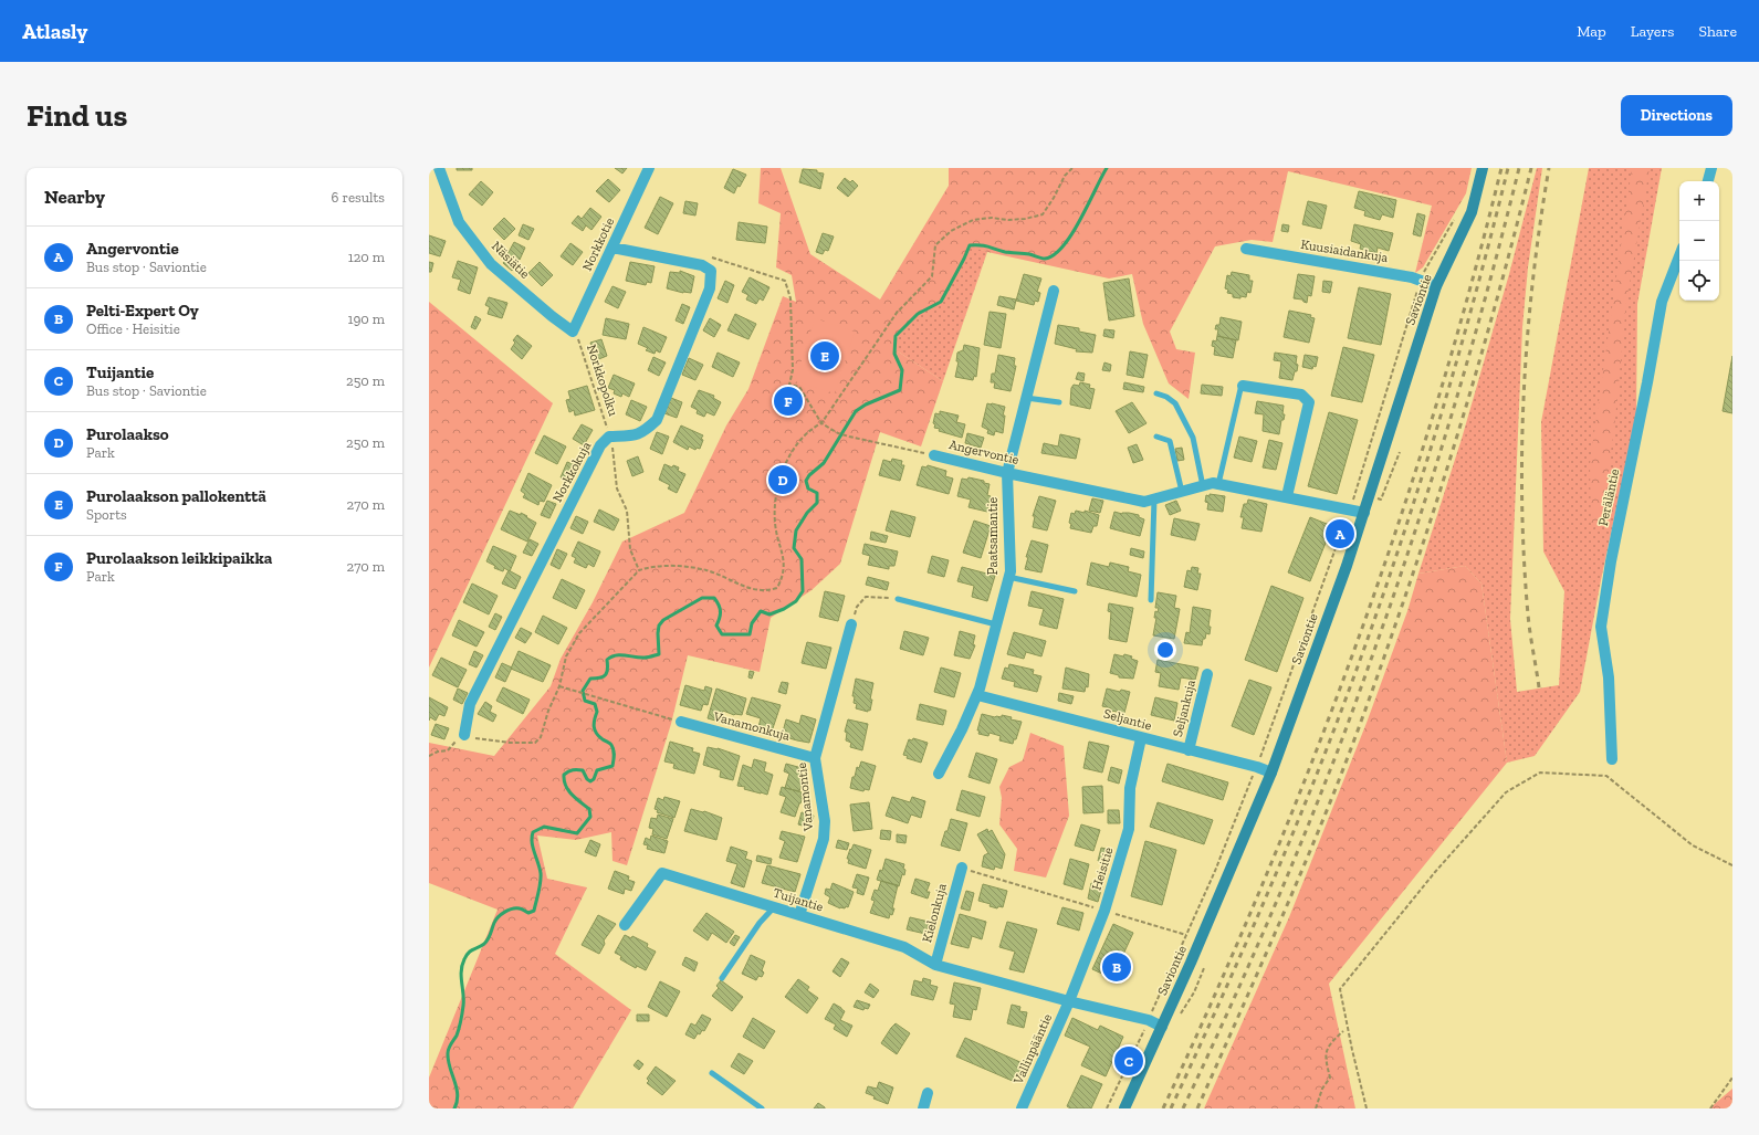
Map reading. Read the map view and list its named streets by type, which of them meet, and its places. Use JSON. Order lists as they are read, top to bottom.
{
  "streets": {
    "main road": ["Saviontie"],
    "street": [
      "Norkkotie",
      "Kuusiaidankuja",
      "Näsiätie",
      "Angervontie",
      "Norkkokuja",
      "Peräläntie",
      "Paatsamantie",
      "Seljankuja",
      "Seljantie",
      "Vanamonkuja",
      "Vanamontie",
      "Heisitie",
      "Tuijantie",
      "Kielonkuja",
      "Vallinpääntie"
    ],
    "path": ["Norkkopolku"]
  },
  "crossings": [
    ["Norkkotie", "Näsiätie"],
    ["Norkkotie", "Norkkopolku"],
    ["Norkkotie", "Norkkokuja"],
    ["Kuusiaidankuja", "Saviontie"],
    ["Näsiätie", "Norkkopolku"],
    ["Saviontie", "Angervontie"],
    ["Saviontie", "Seljantie"],
    ["Saviontie", "Tuijantie"],
    ["Norkkopolku", "Norkkokuja"],
    ["Angervontie", "Paatsamantie"],
    ["Paatsamantie", "Seljantie"],
    ["Seljankuja", "Seljantie"],
    ["Seljantie", "Heisitie"],
    ["Vanamonkuja", "Vanamontie"],
    ["Vanamontie", "Tuijantie"],
    ["Heisitie", "Tuijantie"],
    ["Heisitie", "Vallinpääntie"],
    ["Tuijantie", "Kielonkuja"],
    ["Tuijantie", "Vallinpääntie"]
  ],
  "page": {
    "header": "Atlasly",
    "nav": ["Map", "Layers", "Share"],
    "buttons": "Directions",
    "title": "Find us",
    "heading": ["Nearby", "6 results"],
    "map_buttons": ["+", "−"],
    "list": [
      {
        "mark": "A",
        "name": "Angervontie",
        "note": "Bus stop · Saviontie",
        "value": "120 m"
      },
      {
        "mark": "B",
        "name": "Pelti-Expert Oy",
        "note": "Office · Heisitie",
        "value": "190 m"
      },
      {
        "mark": "C",
        "name": "Tuijantie",
        "note": "Bus stop · Saviontie",
        "value": "250 m"
      },
      {
        "mark": "D",
        "name": "Purolaakso",
        "note": "Park",
        "value": "250 m"
      },
      {
        "mark": "E",
        "name": "Purolaakson pallokenttä",
        "note": "Sports",
        "value": "270 m"
      },
      {
        "mark": "F",
        "name": "Purolaakson leikkipaikka",
        "note": "Park",
        "value": "270 m"
      }
    ],
    "pins": [
      "E",
      "F",
      "D",
      "A",
      "B",
      "C"
    ]
  }
}
